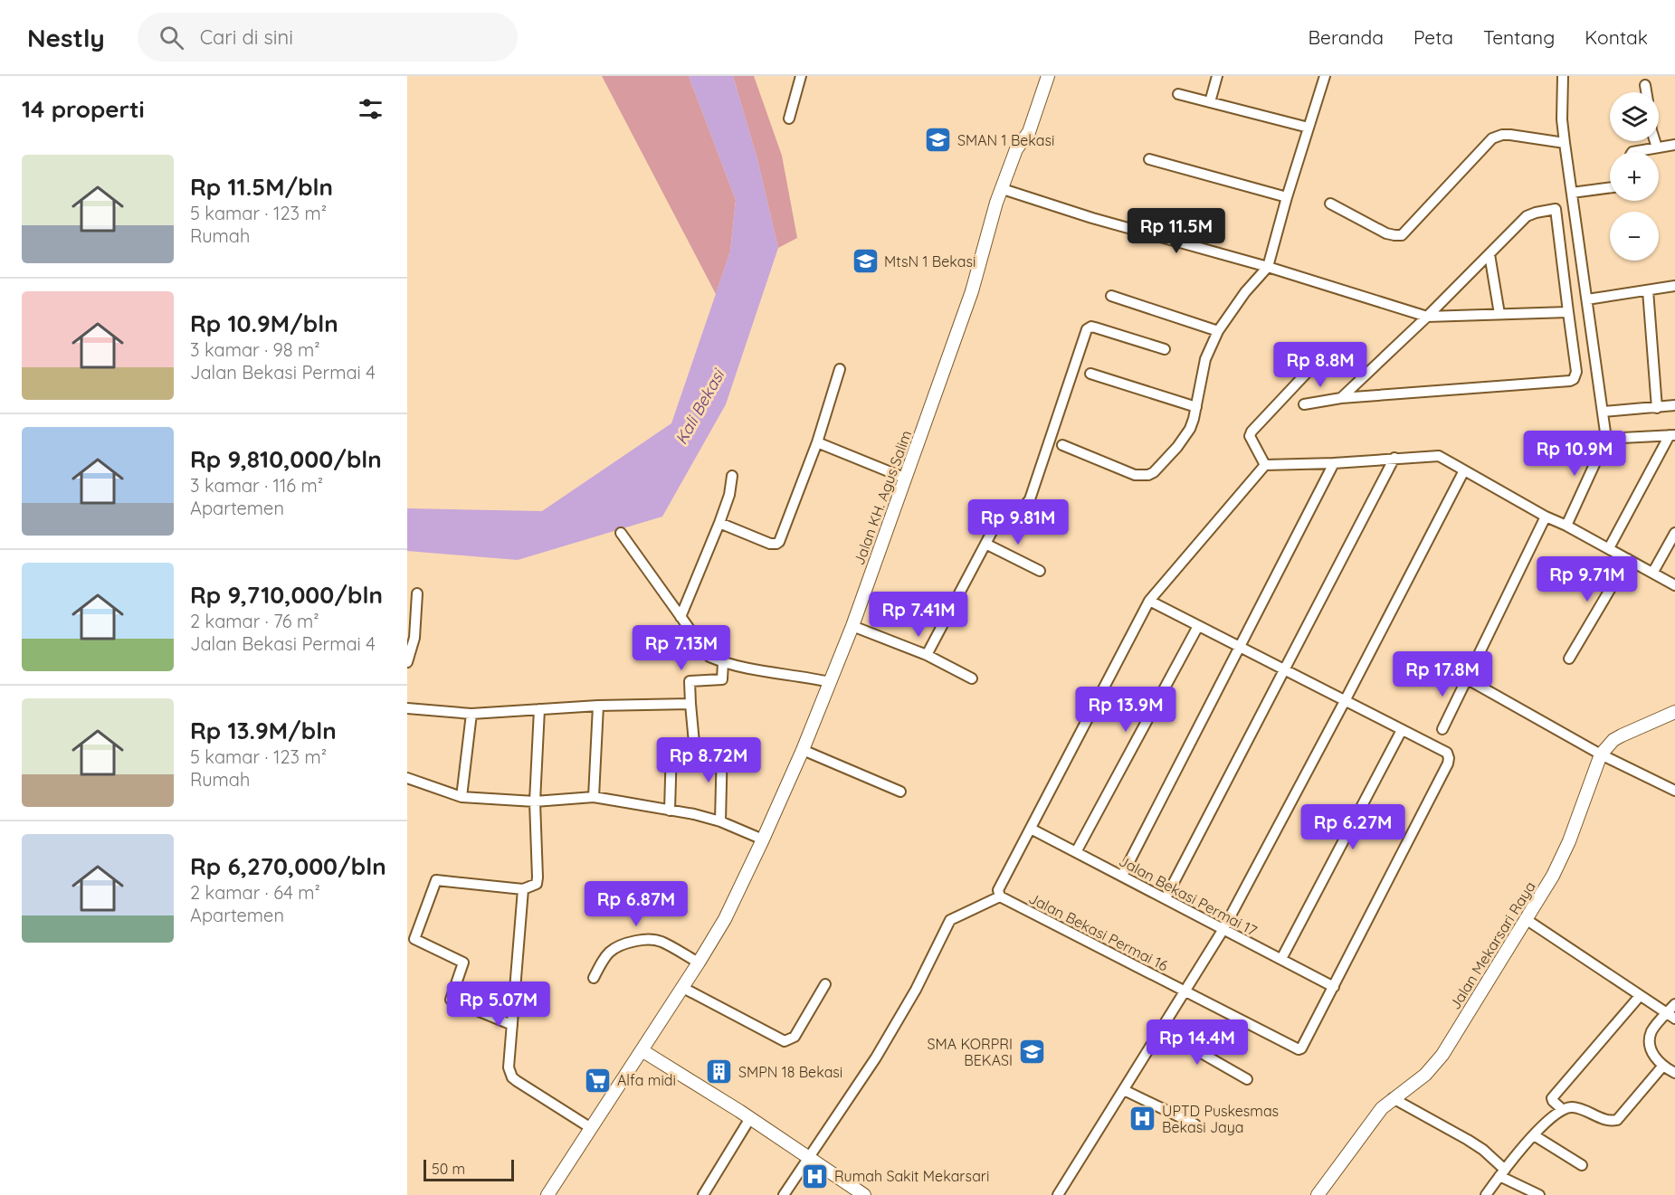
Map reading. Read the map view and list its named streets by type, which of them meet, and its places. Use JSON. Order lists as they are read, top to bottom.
{
  "streets": {
    "street": [
      "Jalan KH. Agus Salim",
      "Jalan Bekasi Permai 17",
      "Jalan Bekasi Permai 16",
      "Jalan Mekarsari Raya"
    ]
  },
  "crossings": [
    ["Jalan Bekasi Permai 17", "Jalan Bekasi Permai 16"]
  ],
  "water": ["Kali Bekasi"],
  "places": {
    "school or university": ["SMAN 1 Bekasi", "MtsN 1 Bekasi", "SMA KORPRI BEKASI"],
    "building": ["SMPN 18 Bekasi"],
    "supermarket": ["Alfa midi"],
    "hospital": ["UPTD Puskesmas Bekasi Jaya", "Rumah Sakit Mekarsari"]
  },
  "scale_bar": "50 m",
  "page": {
    "header": "Nestly",
    "search": "Cari di sini",
    "nav": [
      "Beranda",
      "Peta",
      "Tentang",
      "Kontak"
    ],
    "heading": "14 properti",
    "map_buttons": ["+", "−"],
    "list": [
      {
        "name": "Rp 11.5M/bln",
        "note": "5 kamar · 123 m² · Rumah"
      },
      {
        "name": "Rp 10.9M/bln",
        "note": "3 kamar · 98 m² · Jalan Bekasi Permai 4"
      },
      {
        "name": "Rp 9,810,000/bln",
        "note": "3 kamar · 116 m² · Apartemen"
      },
      {
        "name": "Rp 9,710,000/bln",
        "note": "2 kamar · 76 m² · Jalan Bekasi Permai 4"
      },
      {
        "name": "Rp 13.9M/bln",
        "note": "5 kamar · 123 m² · Rumah"
      },
      {
        "name": "Rp 6,270,000/bln",
        "note": "2 kamar · 64 m² · Apartemen"
      }
    ],
    "price": [
      "Rp 11.5M",
      "Rp 8.8M",
      "Rp 10.9M",
      "Rp 9.81M",
      "Rp 9.71M",
      "Rp 7.41M",
      "Rp 7.13M",
      "Rp 17.8M",
      "Rp 13.9M",
      "Rp 8.72M",
      "Rp 6.27M",
      "Rp 6.87M",
      "Rp 5.07M",
      "Rp 14.4M"
    ],
    "scale": "50 m"
  }
}
